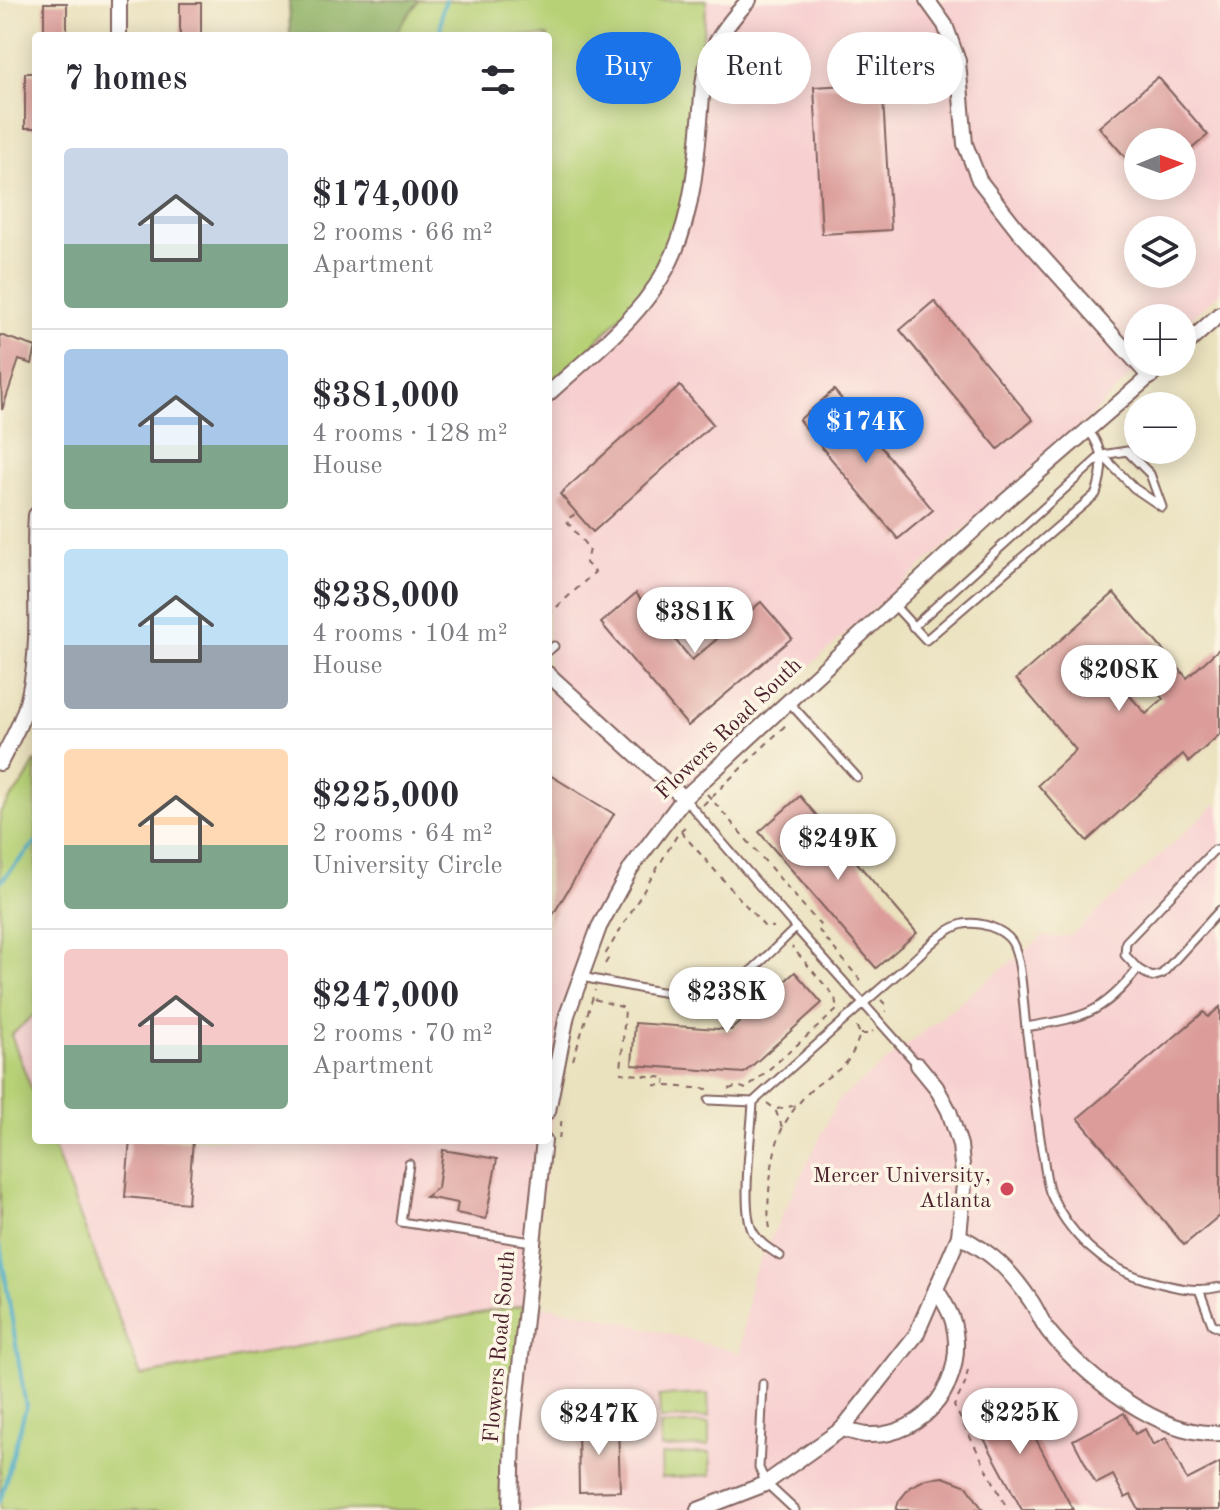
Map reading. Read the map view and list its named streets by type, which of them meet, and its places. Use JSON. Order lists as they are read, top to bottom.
{
  "streets": {
    "street": ["Flowers Road South"]
  },
  "places": ["Mercer University, Atlanta"],
  "north": "right",
  "page": {
    "chip": ["Buy", "Rent", "Filters"],
    "heading": "7 homes",
    "map_buttons": ["+", "−"],
    "list": [
      {
        "name": "$174,000",
        "note": "2 rooms · 66 m² · Apartment"
      },
      {
        "name": "$381,000",
        "note": "4 rooms · 128 m² · House"
      },
      {
        "name": "$238,000",
        "note": "4 rooms · 104 m² · House"
      },
      {
        "name": "$225,000",
        "note": "2 rooms · 64 m² · University Circle"
      },
      {
        "name": "$247,000",
        "note": "2 rooms · 70 m² · Apartment"
      }
    ],
    "price": [
      "$174K",
      "$381K",
      "$208K",
      "$249K",
      "$238K",
      "$225K",
      "$247K"
    ]
  }
}
